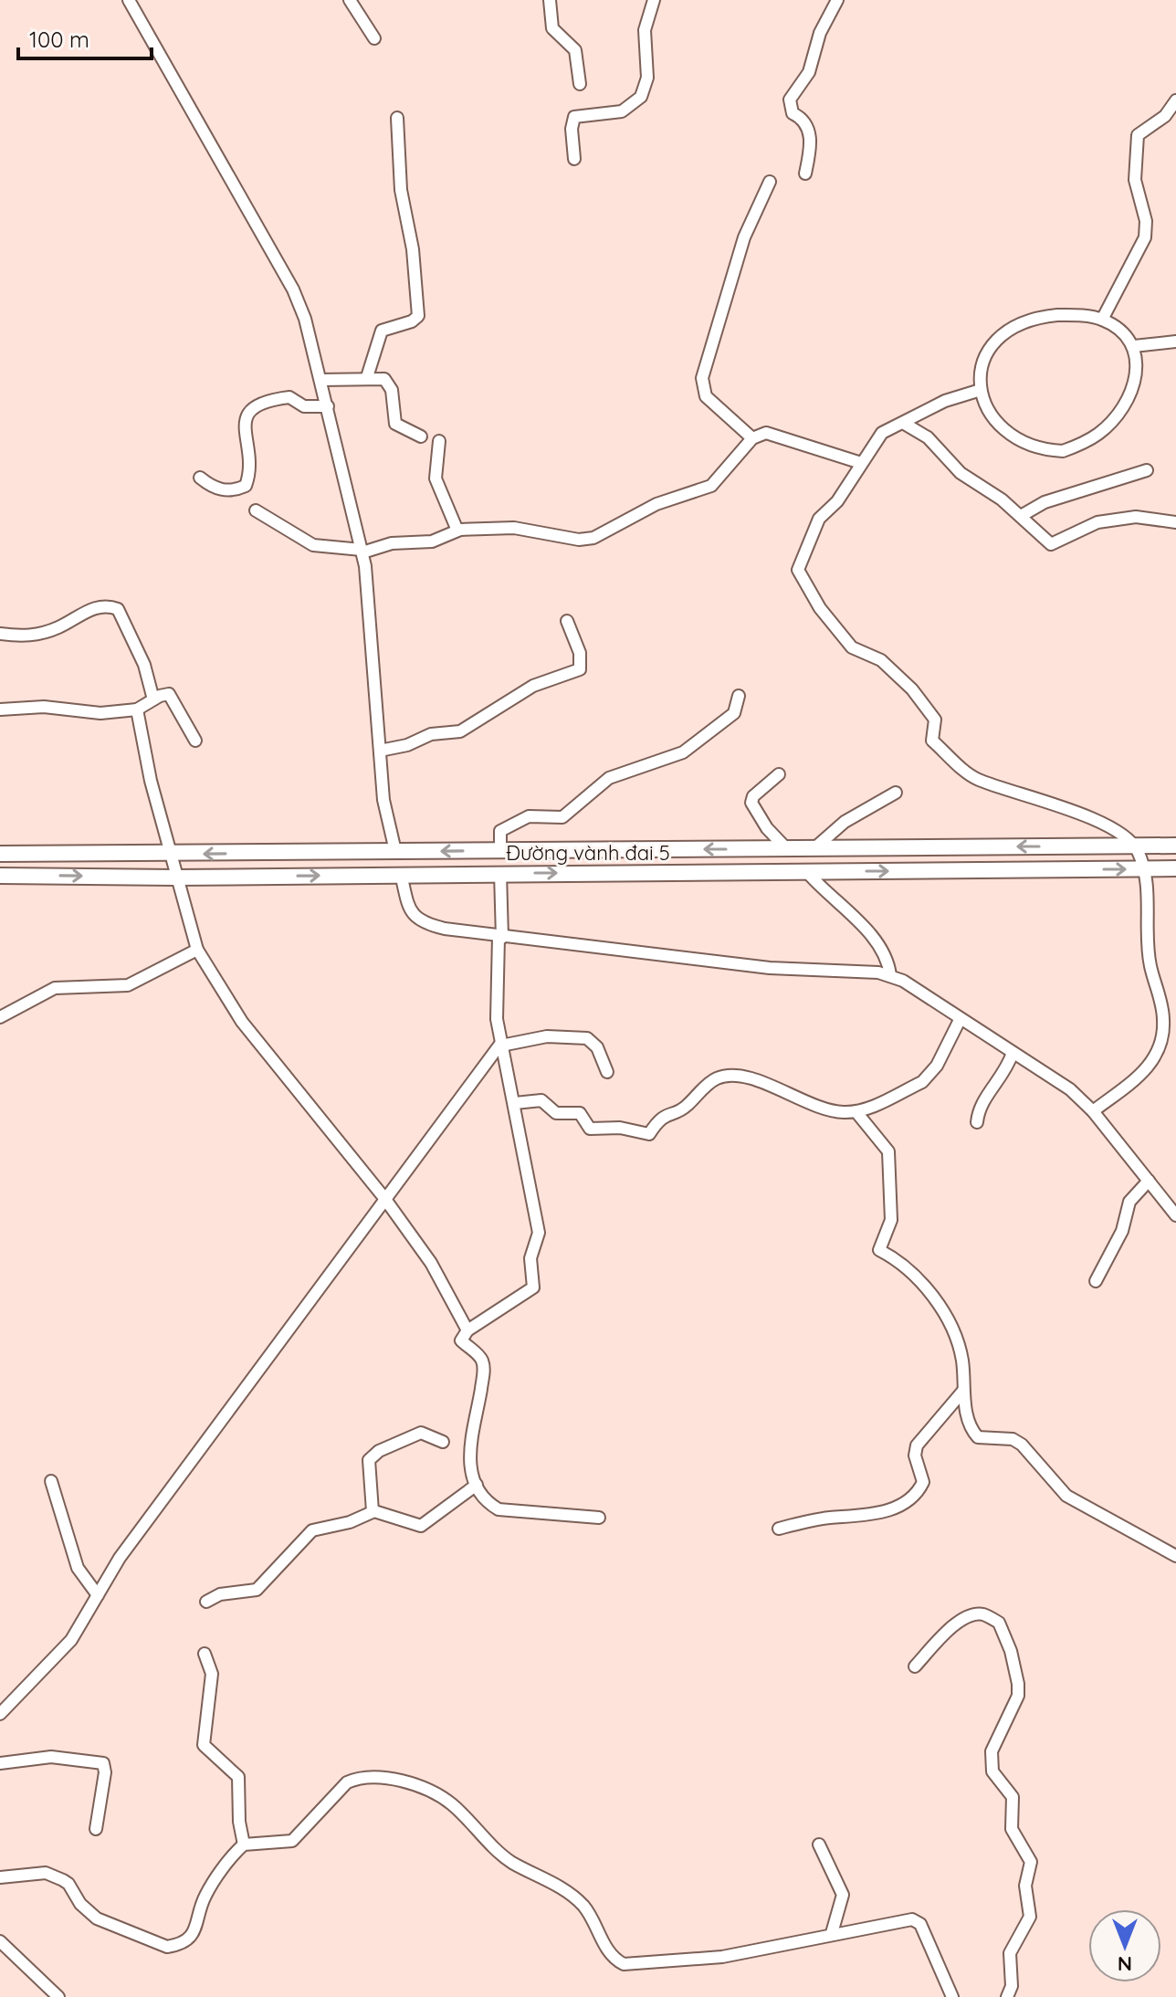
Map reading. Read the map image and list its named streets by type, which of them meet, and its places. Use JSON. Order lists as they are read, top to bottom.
{
  "streets": {
    "main road": ["Đường vành đai 5"]
  },
  "scale_bar": "100 m",
  "north": "bottom"
}
